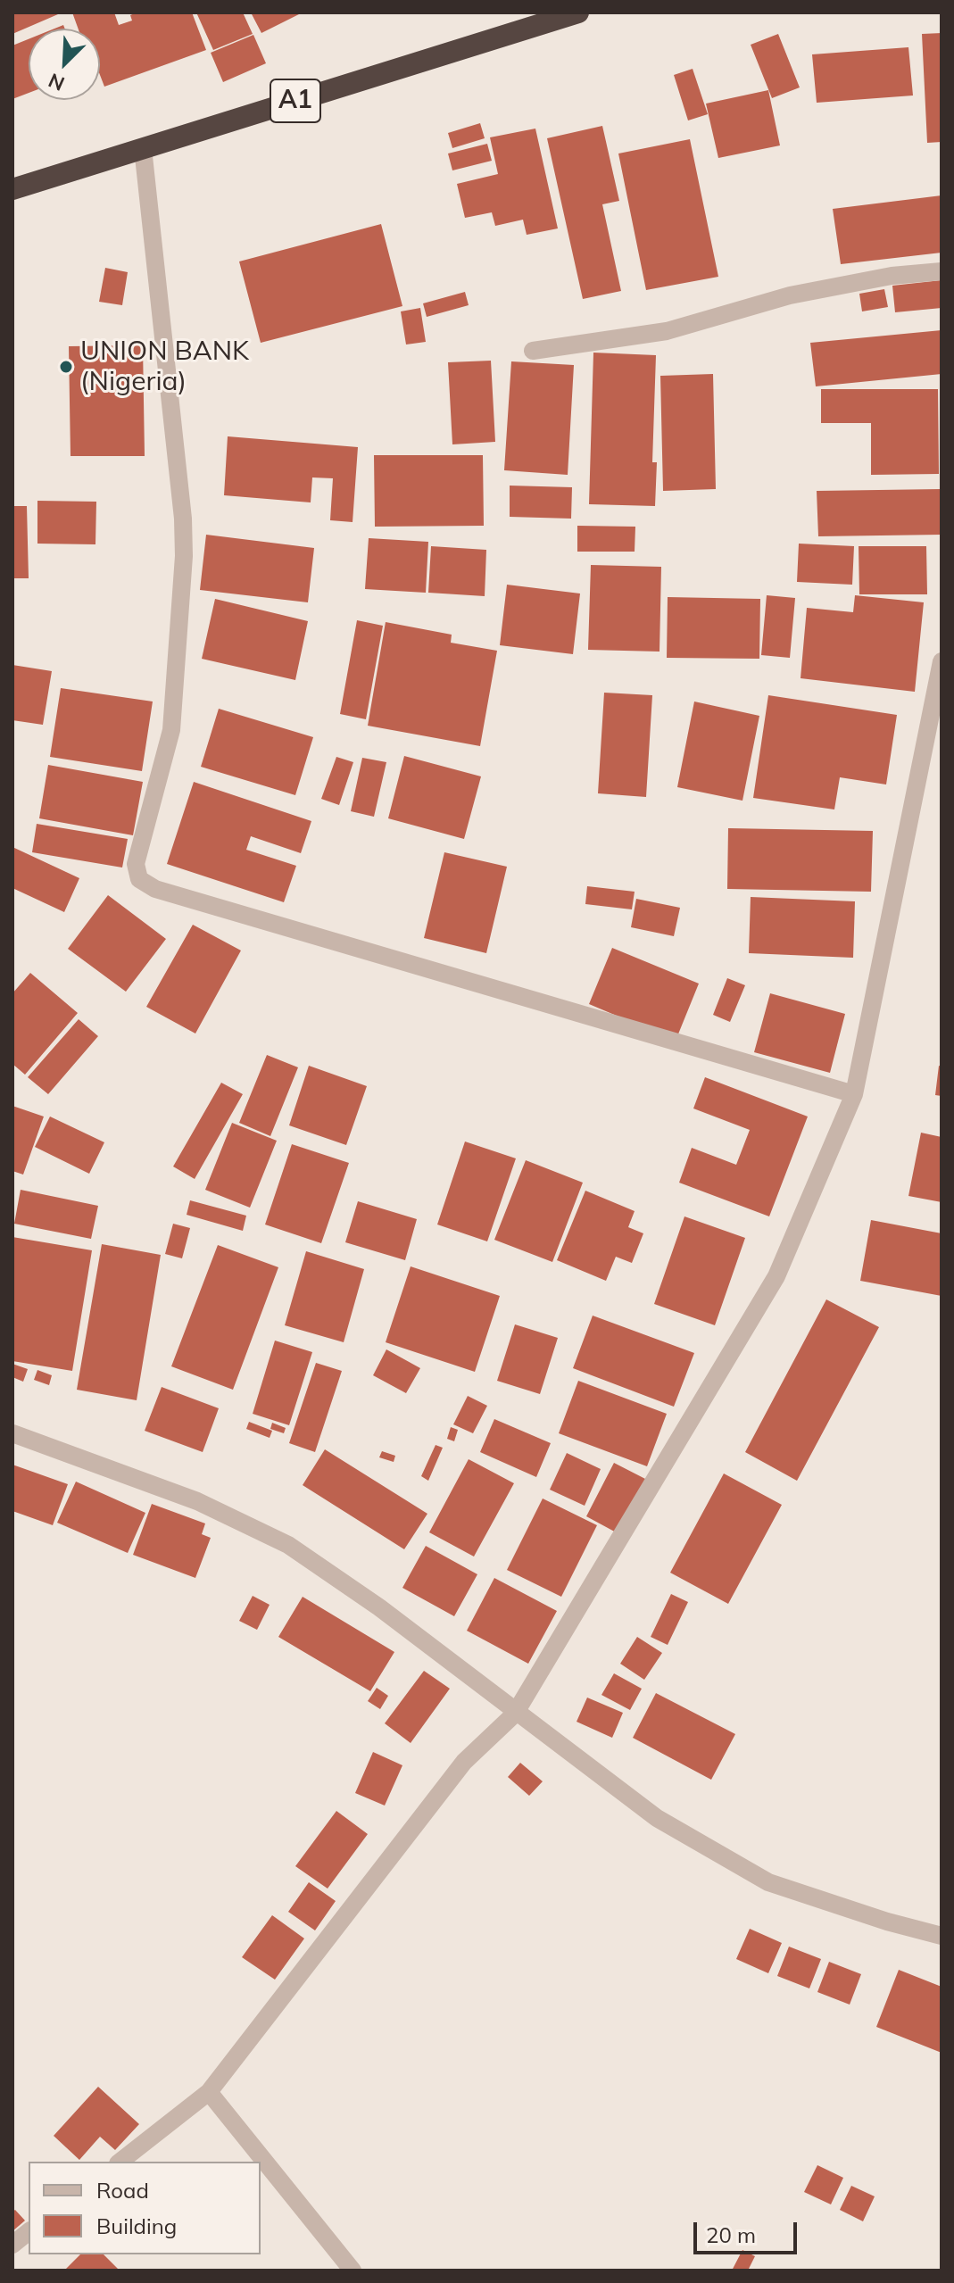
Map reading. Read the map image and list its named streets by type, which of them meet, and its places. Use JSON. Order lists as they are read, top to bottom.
{
  "streets": {
    "highway": ["A1"]
  },
  "places": ["UNION BANK (Nigeria)"],
  "legend": ["Road", "Building"],
  "scale_bar": "20 m",
  "north": "bottom left"
}
